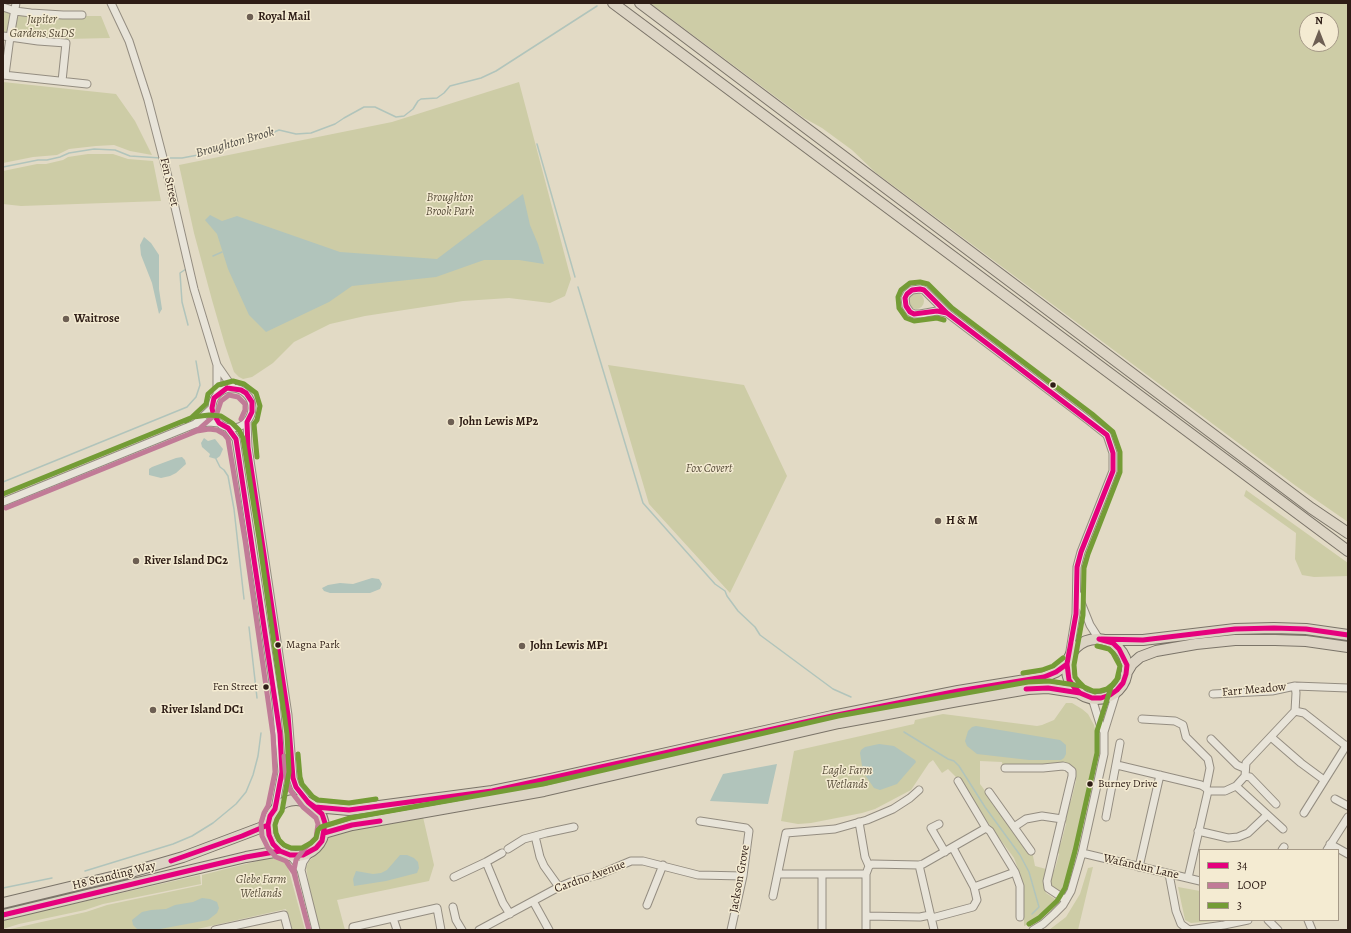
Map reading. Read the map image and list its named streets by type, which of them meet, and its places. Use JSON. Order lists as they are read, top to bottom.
{
  "streets": {
    "highway": ["H8 Standing Way"],
    "street": [
      "Fen Street",
      "Farr Meadow",
      "Wafandun Lane",
      "Cardno Avenue",
      "Jackson Grove"
    ]
  },
  "crossings": [
    ["Cardno Avenue", "Jackson Grove"]
  ],
  "water": ["Broughton Brook"],
  "parks": [
    "Jupiter Gardens SuDS",
    "Broughton Brook Park",
    "Fox Covert",
    "Eagle Farm Wetlands",
    "Glebe Farm Wetlands"
  ],
  "places": [
    "Royal Mail",
    "Waitrose",
    "John Lewis MP2",
    "H & M",
    "River Island DC2",
    "Magna Park",
    "John Lewis MP1",
    "Fen Street",
    "River Island DC1",
    "Burney Drive"
  ],
  "lines": ["transit line 3", "transit line 34", "transit line LOOP"],
  "legend": ["34", "LOOP", "3"],
  "north": "top"
}
